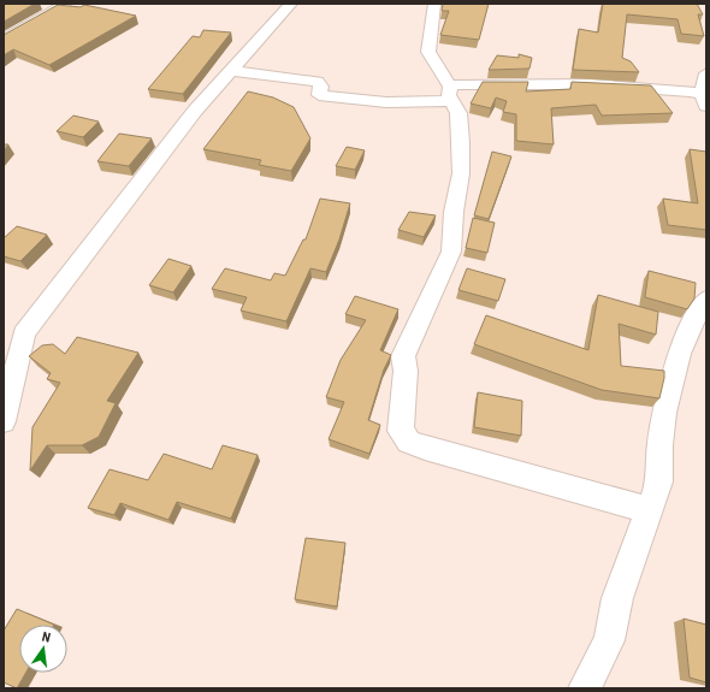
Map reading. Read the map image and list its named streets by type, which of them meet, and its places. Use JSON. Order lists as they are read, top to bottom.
{
  "north": "top"
}
